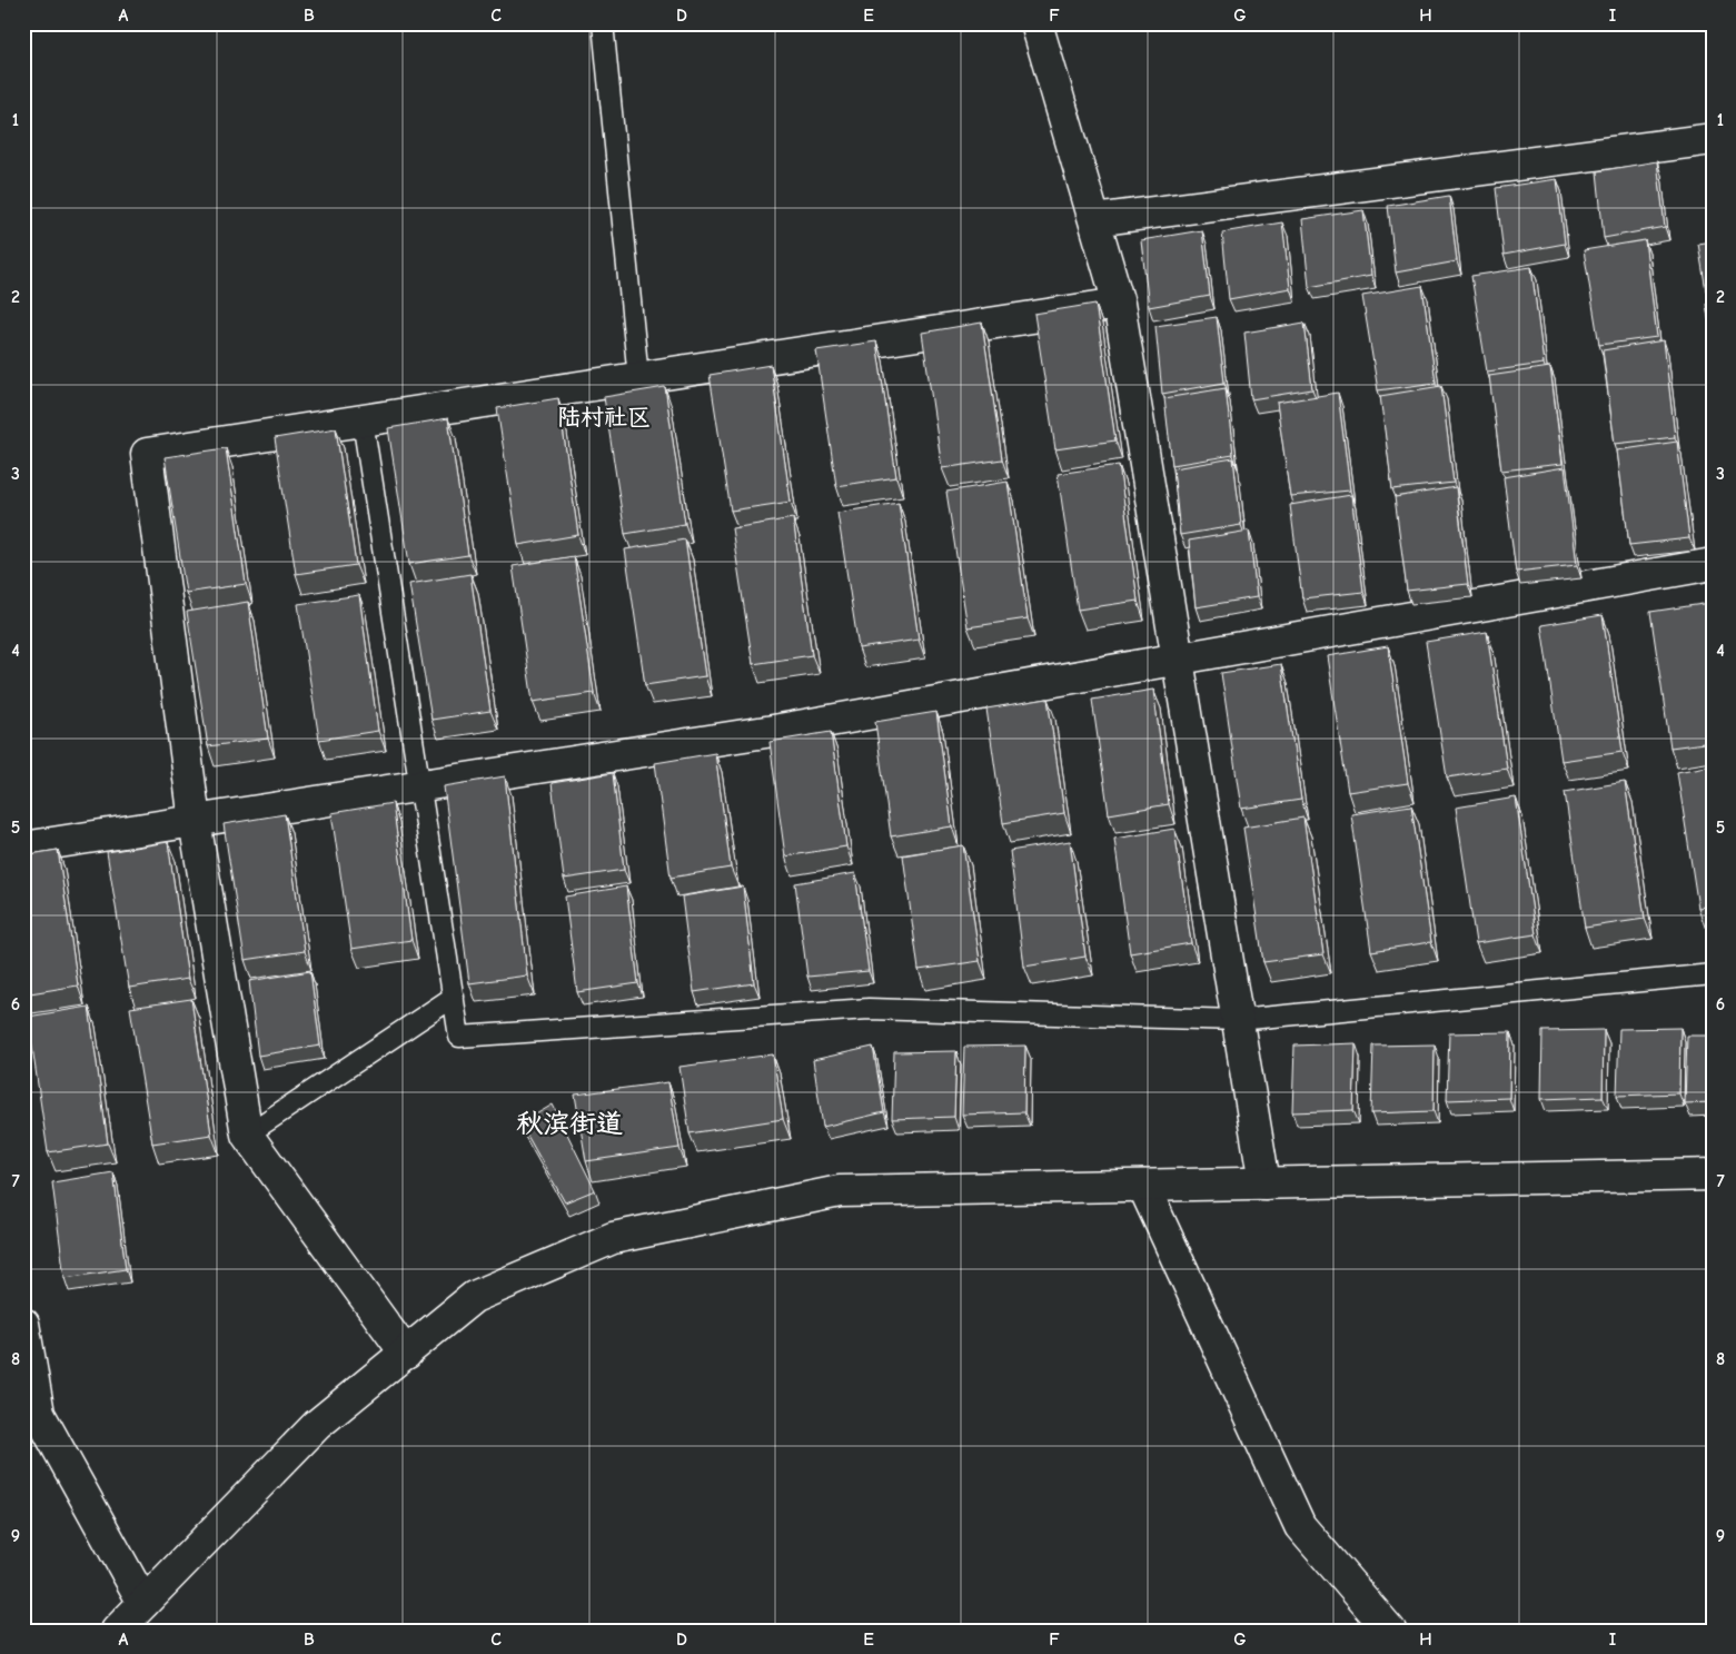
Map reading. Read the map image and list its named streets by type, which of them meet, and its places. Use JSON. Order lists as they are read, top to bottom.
{
  "districts": ["陆村社区", "秋滨街道"],
  "grid": {
    "columns": [
      "A",
      "B",
      "C",
      "D",
      "E",
      "F",
      "G",
      "H",
      "I"
    ],
    "rows": [
      "1",
      "2",
      "3",
      "4",
      "5",
      "6",
      "7",
      "8",
      "9"
    ]
  }
}
